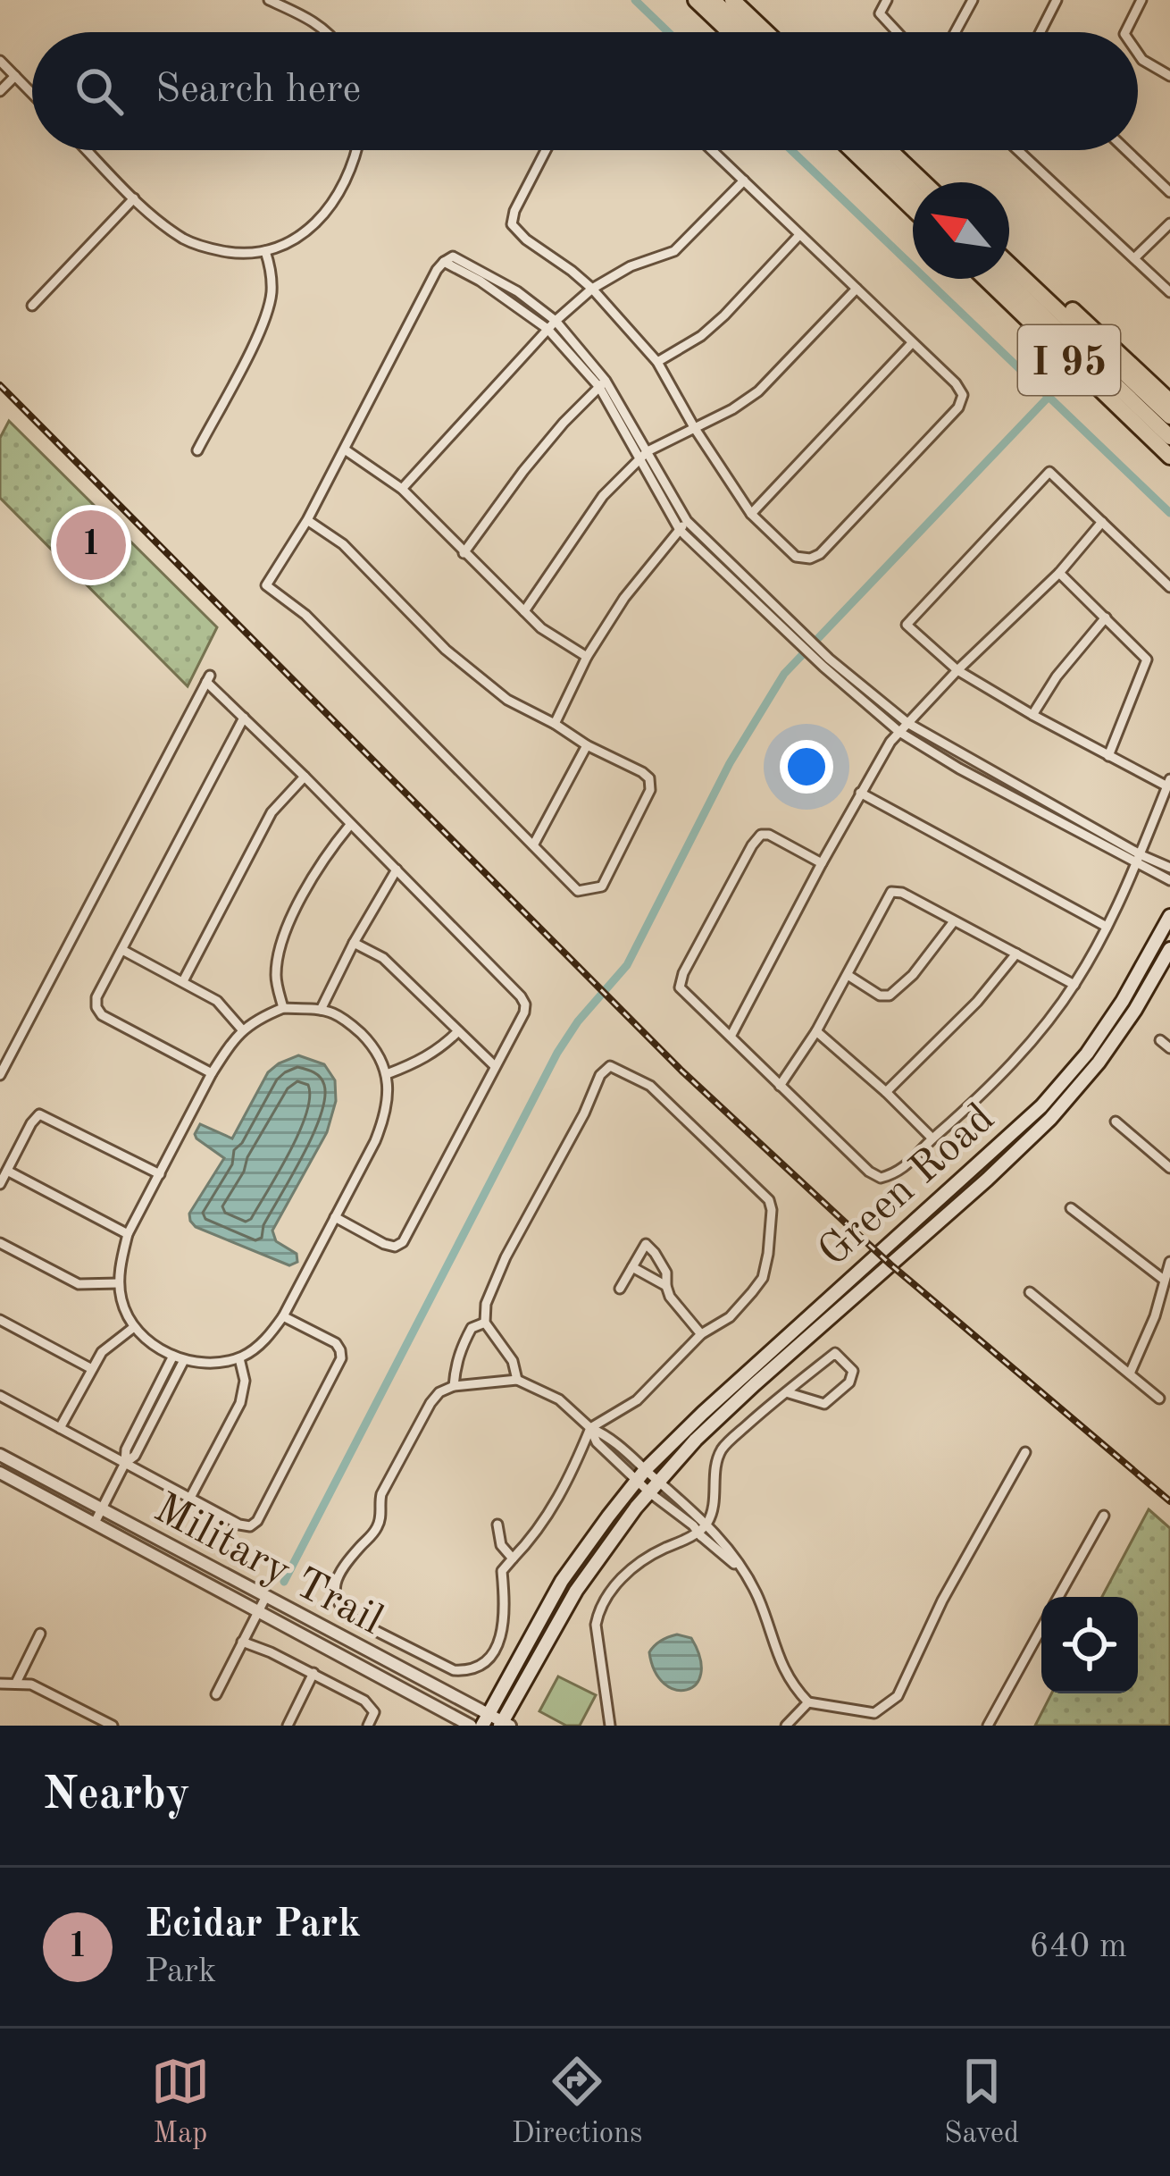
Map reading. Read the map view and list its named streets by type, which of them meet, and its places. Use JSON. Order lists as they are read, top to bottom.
{
  "streets": {
    "highway": ["I 95"],
    "main road": ["Green Road"],
    "street": ["Military Trail"]
  },
  "crossings": [
    ["Green Road", "Military Trail"]
  ],
  "north": "top left",
  "page": {
    "search": "Search here",
    "pins": "1",
    "heading": "Nearby",
    "list": [
      {
        "mark": "1",
        "name": "Ecidar Park",
        "note": "Park",
        "value": "640 m"
      }
    ],
    "nav": ["Map", "Directions", "Saved"]
  }
}
